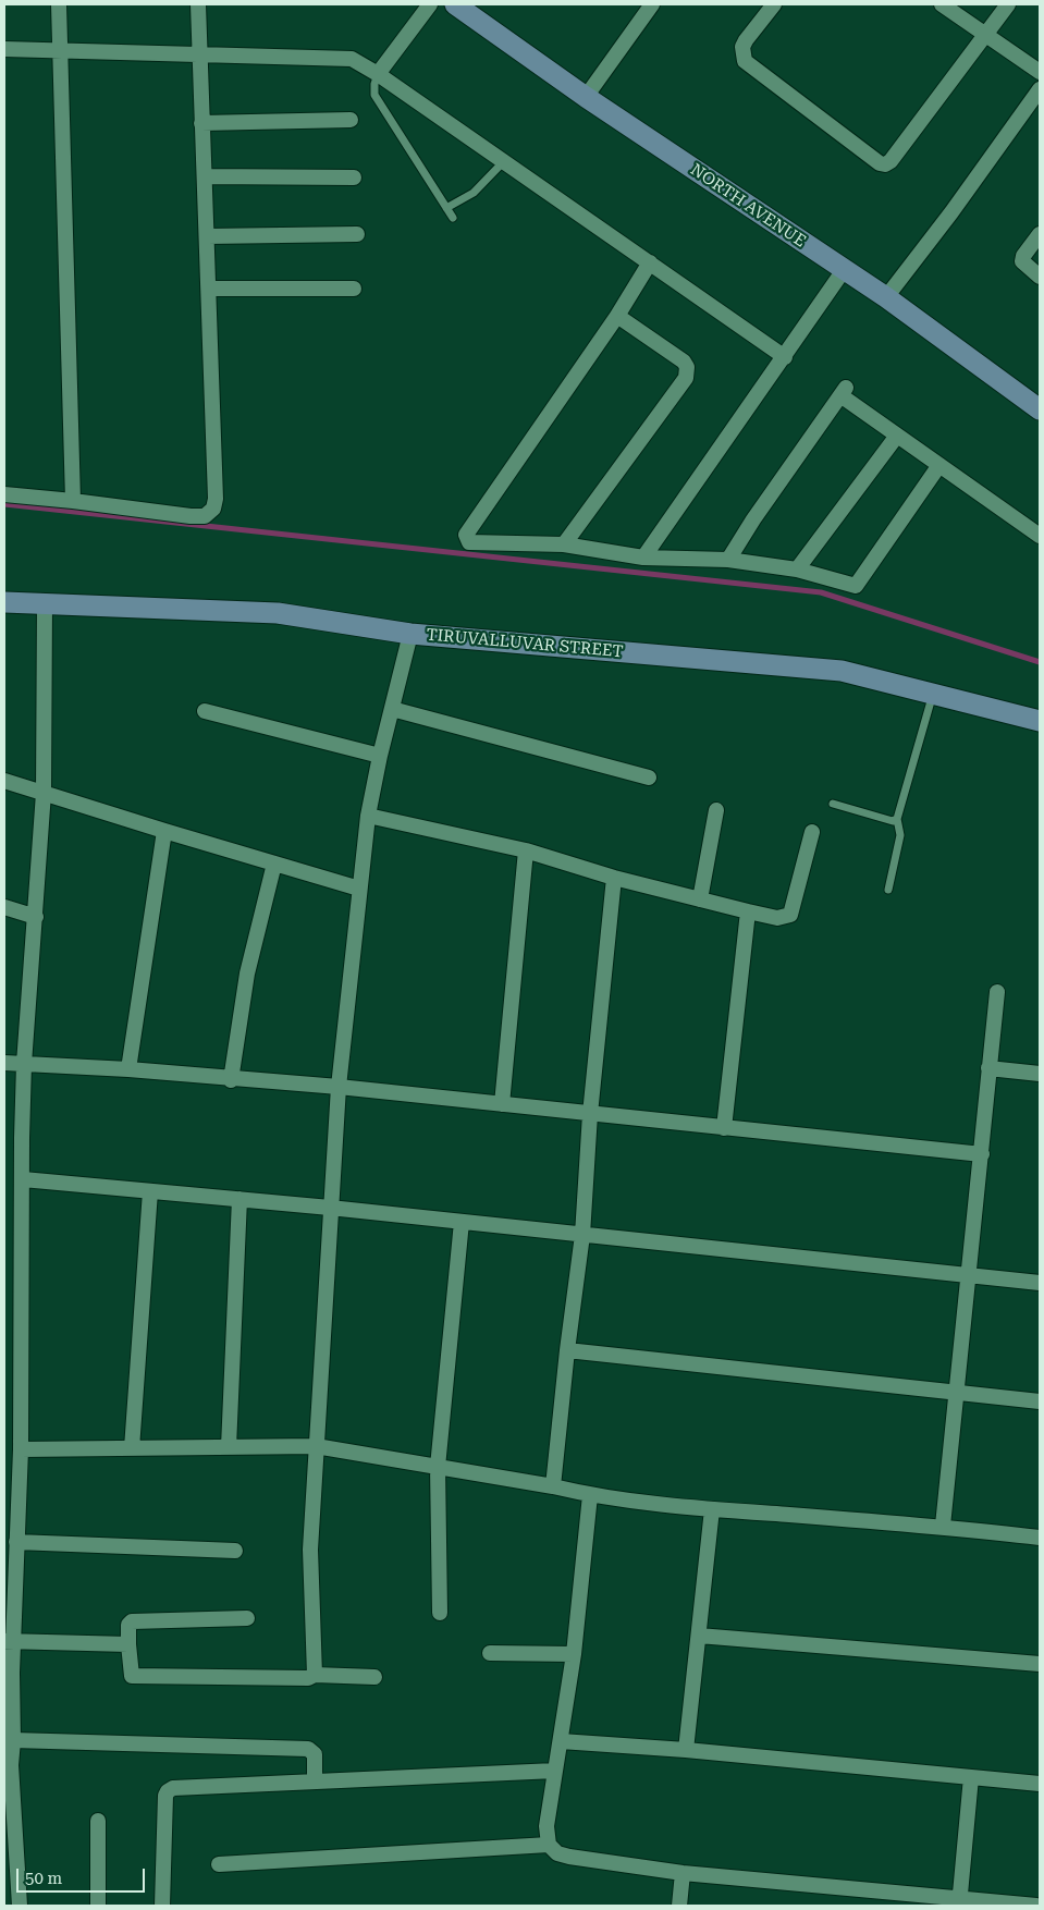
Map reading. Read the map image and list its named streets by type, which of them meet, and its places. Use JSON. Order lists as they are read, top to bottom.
{
  "streets": {
    "street": ["NORTH AVENUE", "TIRUVALLUVAR STREET"]
  },
  "scale_bar": "50 m"
}
